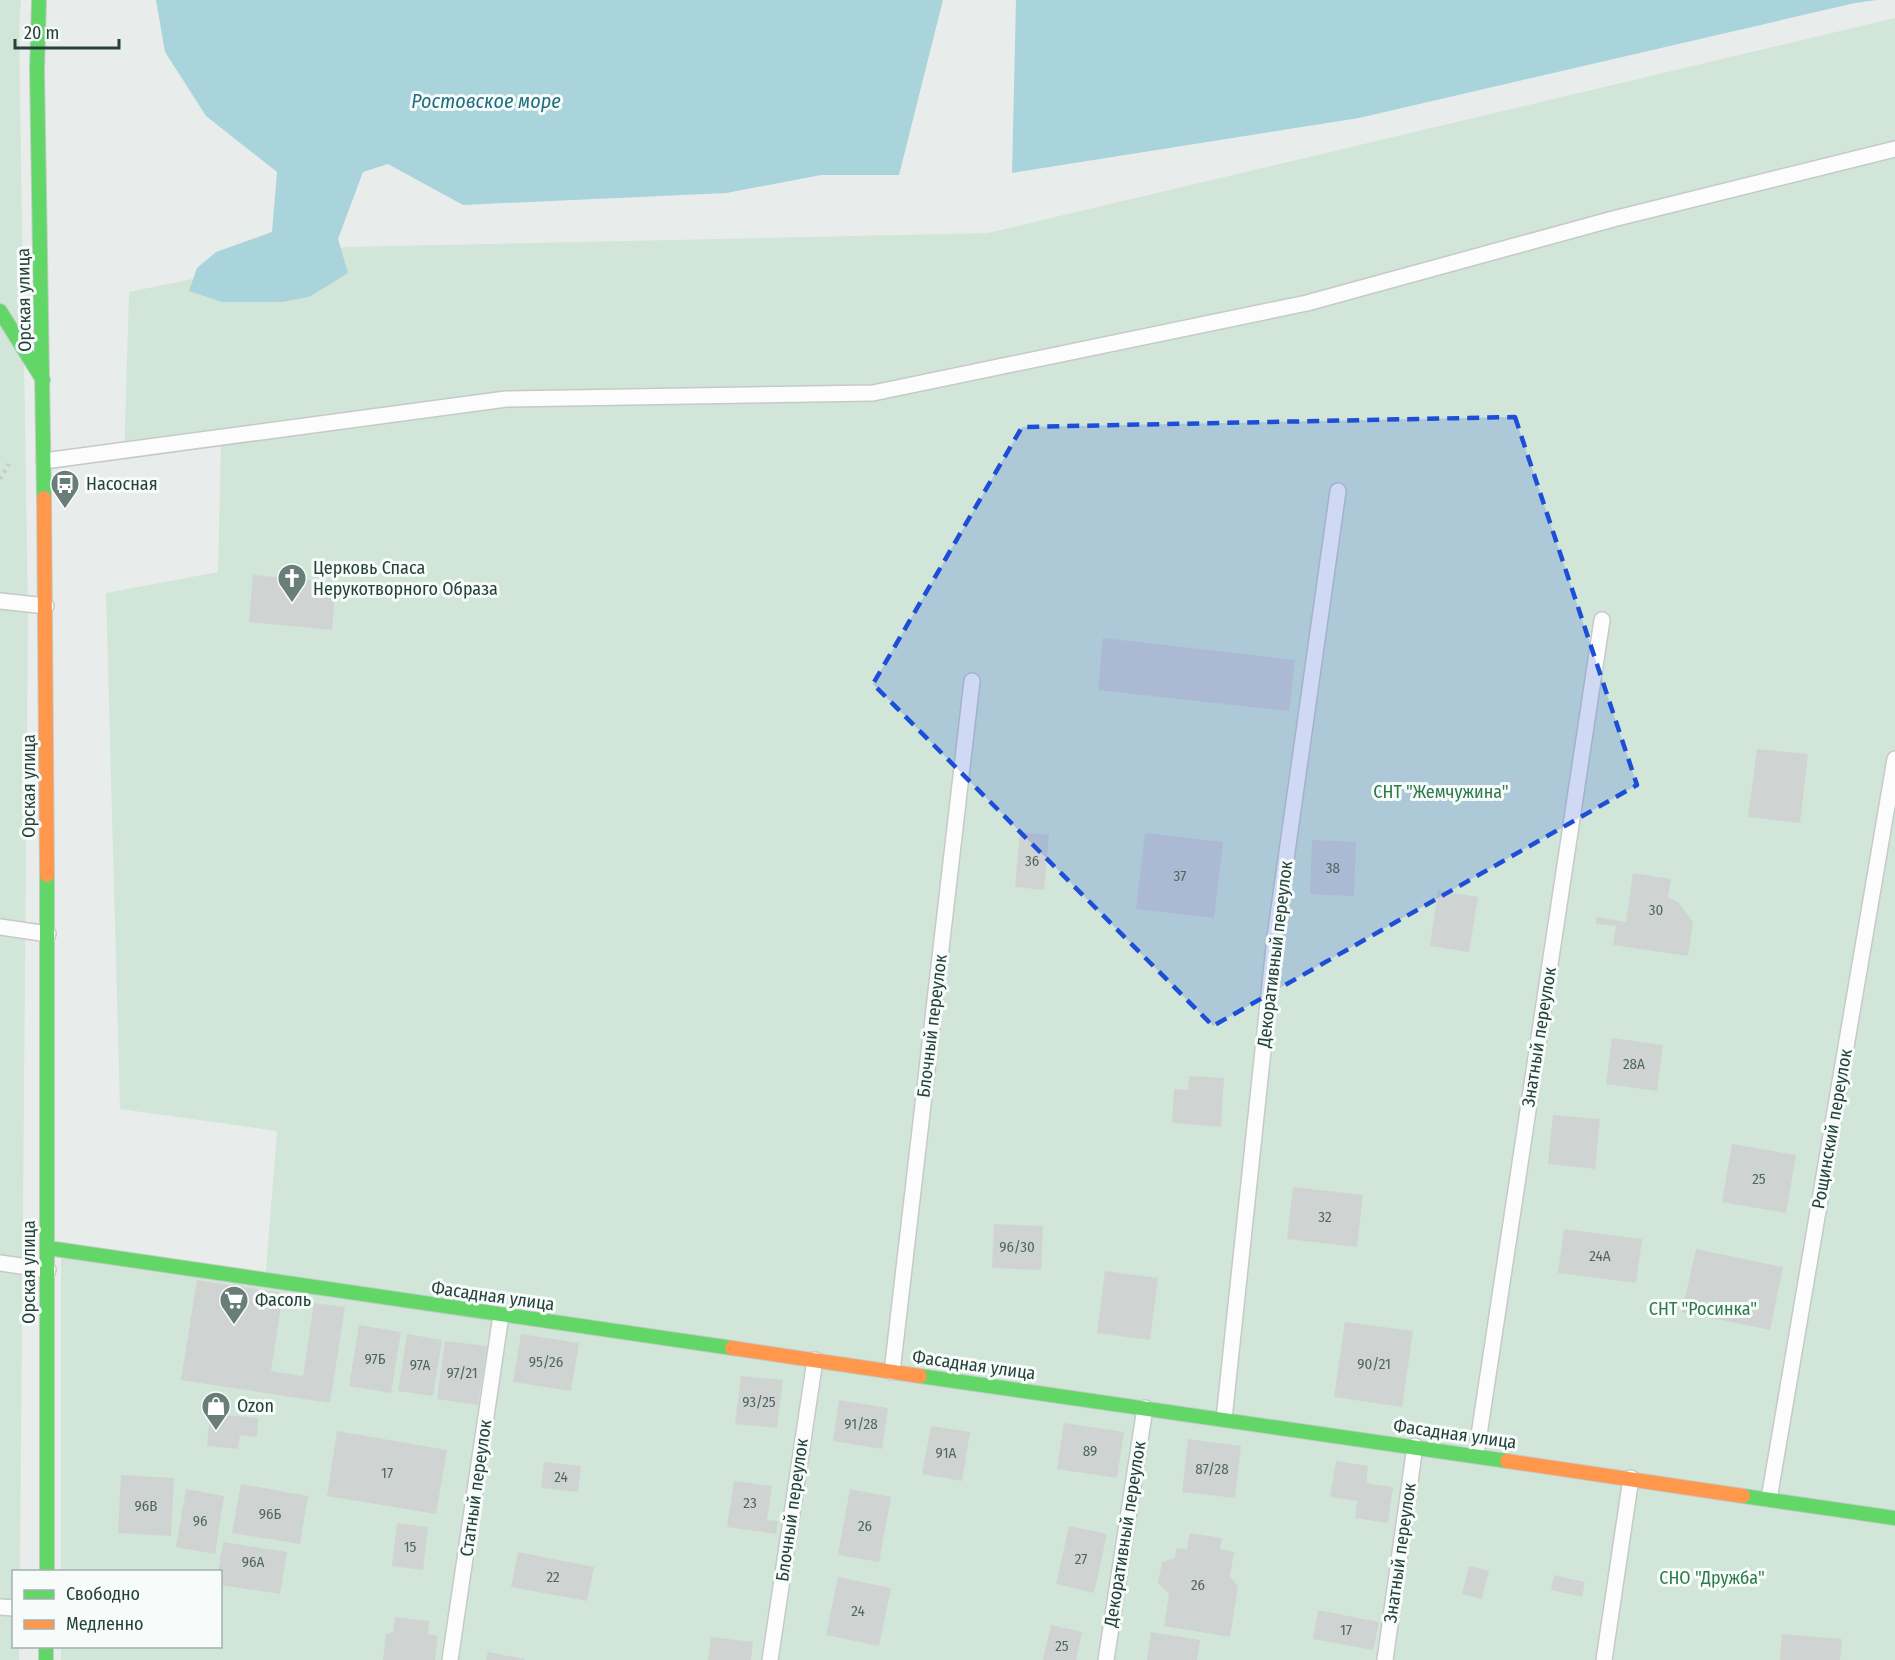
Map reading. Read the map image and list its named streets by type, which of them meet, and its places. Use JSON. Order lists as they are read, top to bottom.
{
  "streets": {
    "street": ["Орская улица", "Фасадная улица"],
    "lane": [
      "Декоративный переулок",
      "Блочный переулок",
      "Знатный переулок",
      "Рощинский переулок",
      "Статный переулок"
    ]
  },
  "crossings": [
    ["Орская улица", "Фасадная улица"],
    ["Декоративный переулок", "Фасадная улица"],
    ["Блочный переулок", "Фасадная улица"],
    ["Знатный переулок", "Фасадная улица"],
    ["Рощинский переулок", "Фасадная улица"],
    ["Фасадная улица", "Статный переулок"]
  ],
  "water": ["Ростовское море"],
  "parks": ["СНТ \"Жемчужина\"", "СНТ \"Росинка\"", "СНО \"Дружба\""],
  "places": {
    "bus stop": ["Насосная"],
    "church": ["Церковь Спаса Нерукотворного Образа"],
    "supermarket": ["Фасоль"],
    "shop": ["Ozon"]
  },
  "house_numbers": [
    "36",
    "38",
    "37",
    "30",
    "28А",
    "25",
    "32",
    "96/30",
    "24А",
    "97Б",
    "95/26",
    "90/21",
    "97А",
    "97/21",
    "93/25",
    "91/28",
    "89",
    "91А",
    "87/28",
    "17",
    "24",
    "23",
    "96В",
    "96Б",
    "96",
    "26",
    "15",
    "27",
    "96А",
    "22",
    "26",
    "24",
    "17",
    "25"
  ],
  "legend": ["Свободно", "Медленно"],
  "scale_bar": "20 m"
}
